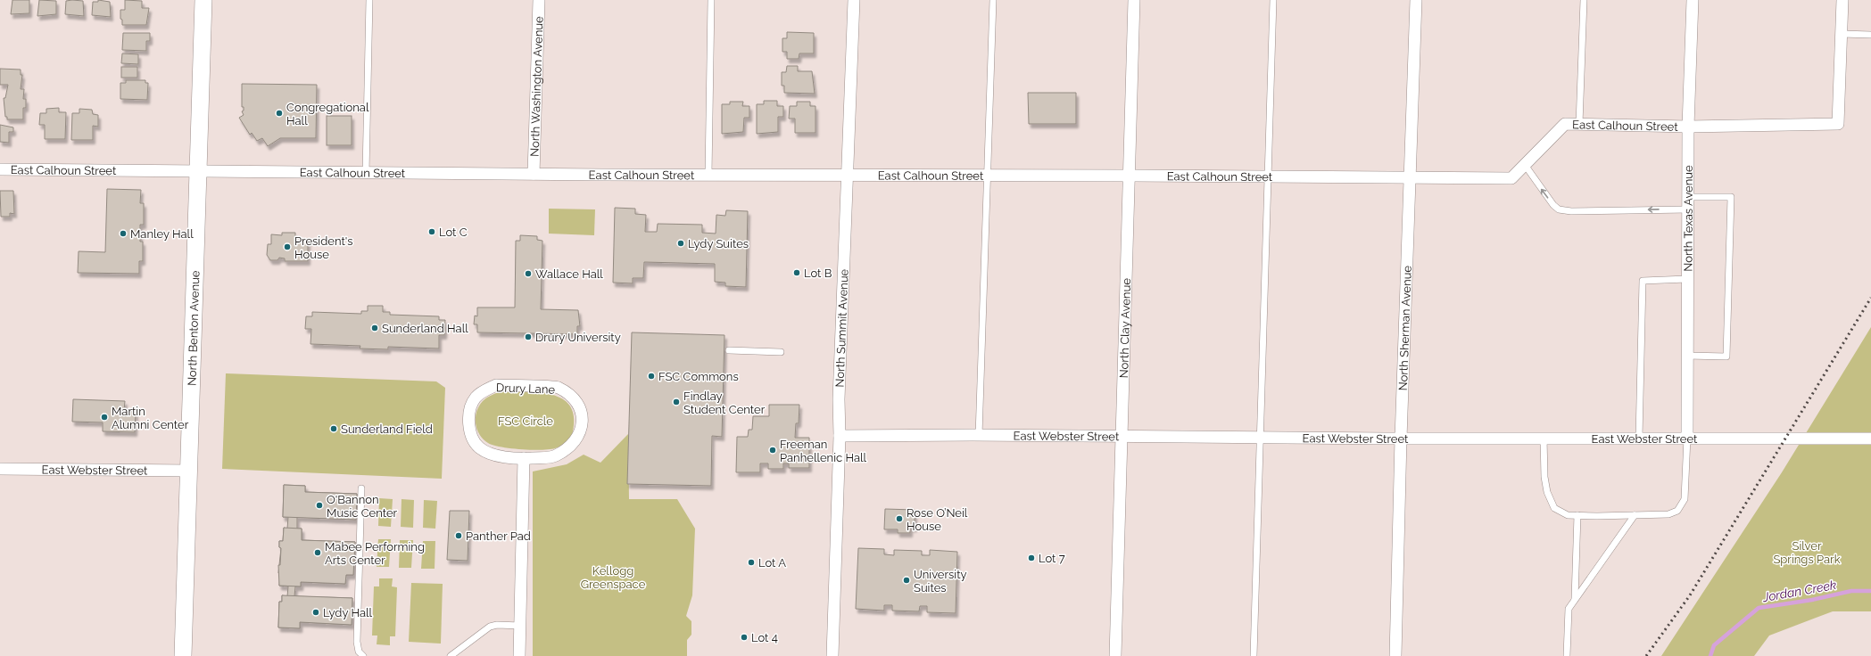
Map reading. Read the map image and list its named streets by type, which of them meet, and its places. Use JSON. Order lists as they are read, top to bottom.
{
  "streets": {
    "main road": ["North Benton Avenue"],
    "street": [
      "North Washington Avenue",
      "East Calhoun Street",
      "North Texas Avenue",
      "North Summit Avenue",
      "North Clay Avenue",
      "North Sherman Avenue",
      "Drury Lane",
      "East Webster Street"
    ]
  },
  "crossings": [
    ["North Washington Avenue", "East Calhoun Street"],
    ["East Calhoun Street", "North Texas Avenue"],
    ["East Calhoun Street", "North Benton Avenue"],
    ["East Calhoun Street", "North Summit Avenue"],
    ["East Calhoun Street", "North Clay Avenue"],
    ["East Calhoun Street", "North Sherman Avenue"],
    ["North Texas Avenue", "East Webster Street"],
    ["North Benton Avenue", "East Webster Street"],
    ["North Summit Avenue", "East Webster Street"],
    ["North Clay Avenue", "East Webster Street"],
    ["North Sherman Avenue", "East Webster Street"]
  ],
  "water": ["Jordan Creek"],
  "parks": ["FSC Circle", "Silver Springs Park", "Kellogg Greenspace"],
  "places": [
    "Congregational Hall",
    "Lot C",
    "Manley Hall",
    "Lydy Suites",
    "President's House",
    "Lot B",
    "Wallace Hall",
    "Sunderland Hall",
    "Drury University",
    "FSC Commons",
    "Findlay Student Center",
    "Martin Alumni Center",
    "Sunderland Field",
    "Freeman Panhellenic Hall",
    "O'Bannon Music Center",
    "Rose O’Neil House",
    "Panther Pad",
    "Mabee Performing Arts Center",
    "Lot 7",
    "Lot A",
    "University Suites",
    "Lydy Hall",
    "Lot 4"
  ]
}
